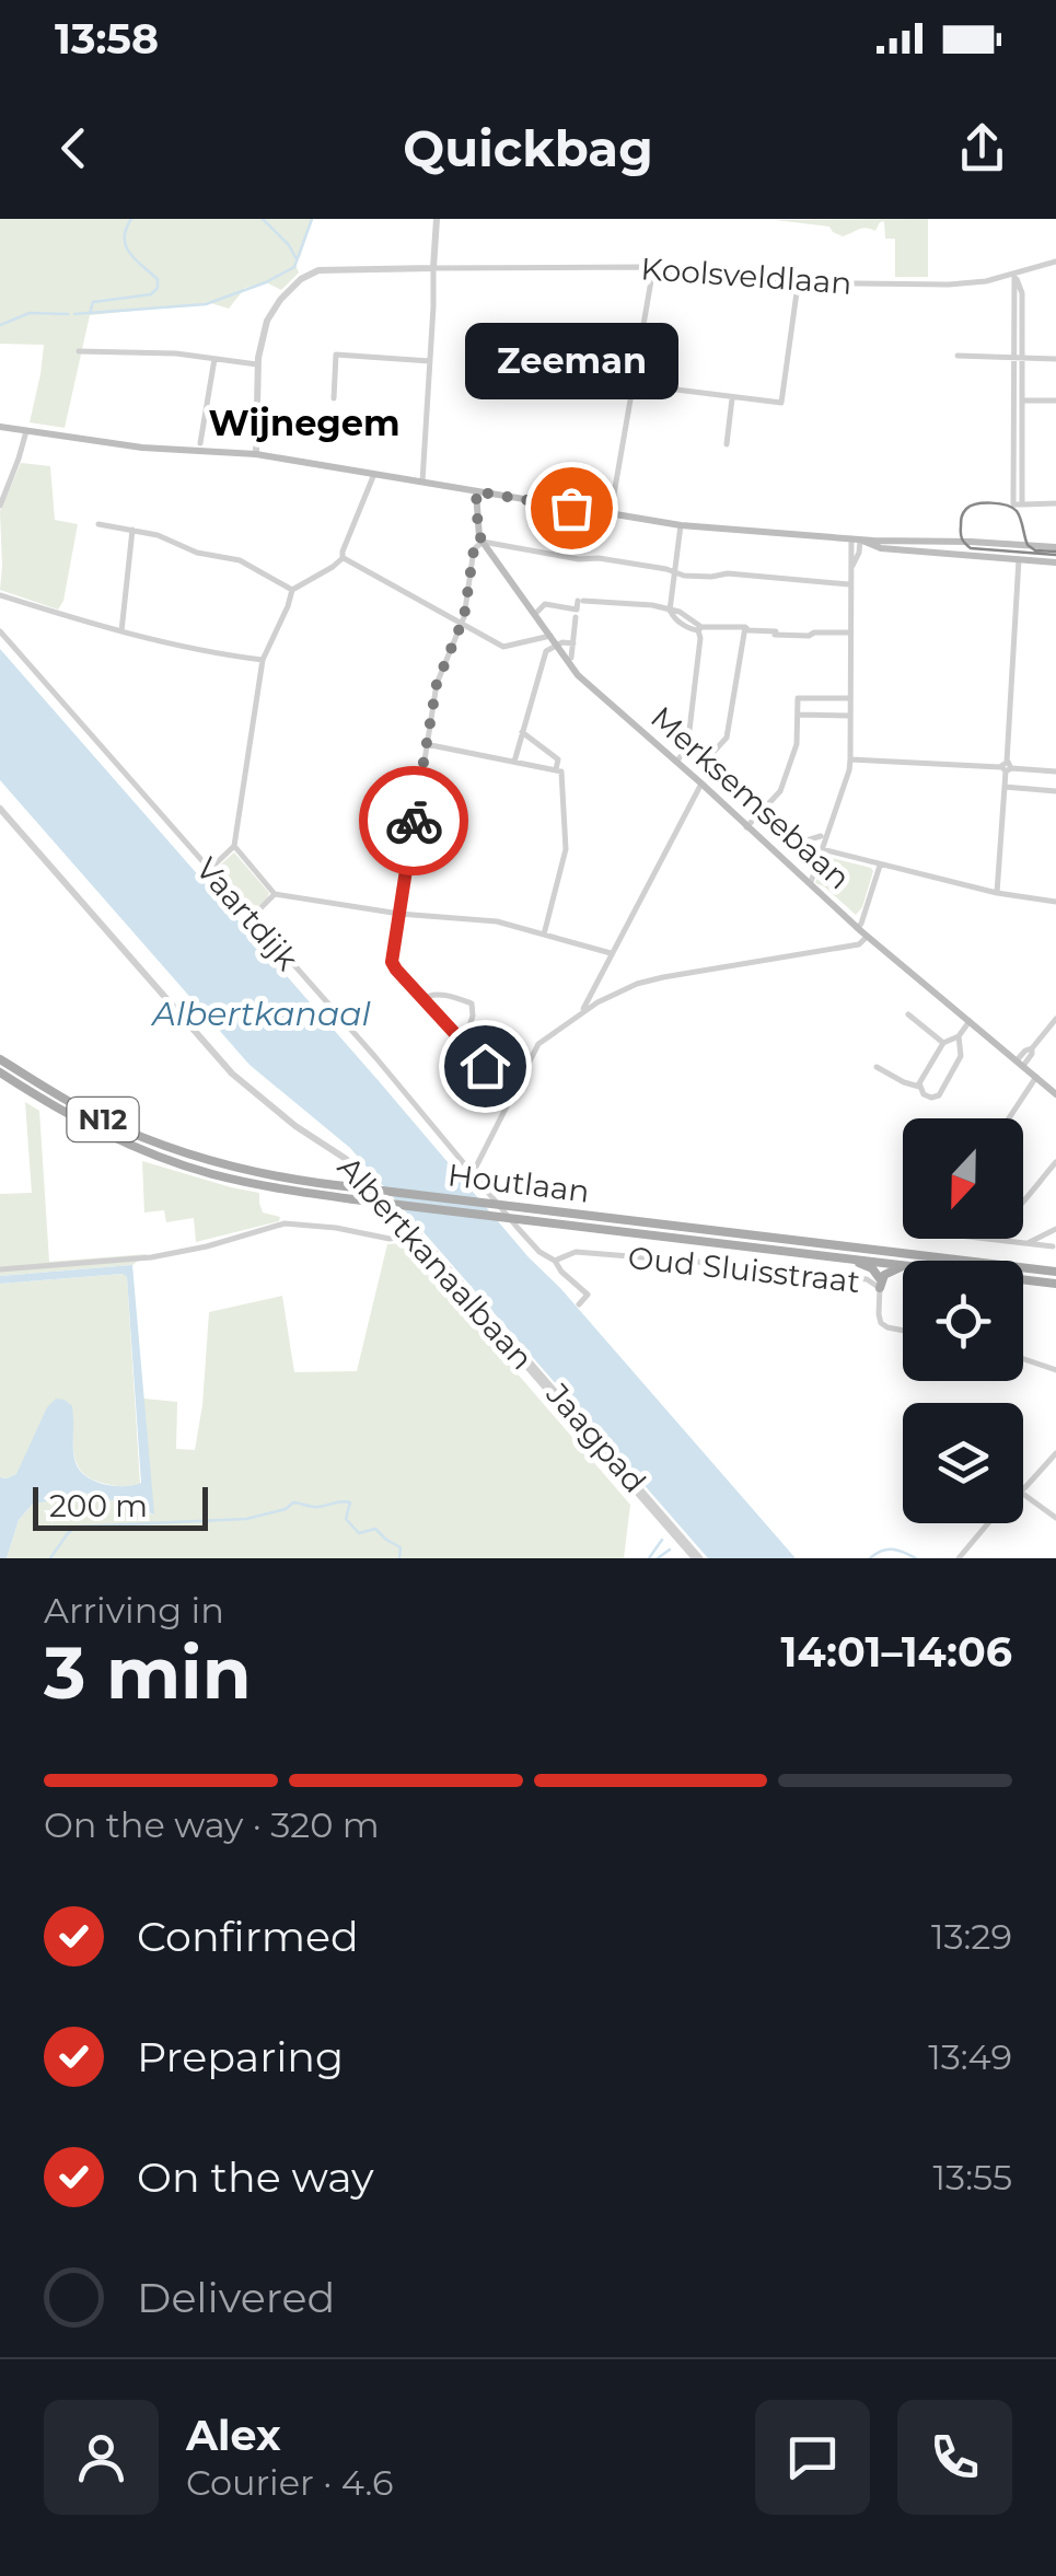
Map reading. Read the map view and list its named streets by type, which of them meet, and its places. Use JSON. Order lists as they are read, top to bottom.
{
  "streets": {
    "main road": ["Merksemsebaan", "N12", "Houtlaan"],
    "street": [
      "Koolsveldlaan",
      "Vaartdijk",
      "Albertkanaalbaan",
      "Oud Sluisstraat",
      "Jaagpad"
    ]
  },
  "crossings": [
    ["Vaartdijk", "Oud Sluisstraat"],
    ["Albertkanaalbaan", "Jaagpad"]
  ],
  "districts": ["Wijnegem"],
  "water": ["Albertkanaal"],
  "places": ["Zeeman"],
  "scale_bar": "200 m",
  "north": "bottom",
  "page": {
    "status": "13:58",
    "header": "Quickbag",
    "bubble": "Zeeman",
    "scale": "200 m",
    "heading": ["3 min", "Arriving in", "14:01–14:06"],
    "panel": ["Alex", "Courier · 4.6"],
    "bar": "On the way · 320 m",
    "list": [
      ["Confirmed", "13:29"],
      ["Preparing", "13:49"],
      ["On the way", "13:55"],
      "Delivered"
    ]
  }
}
